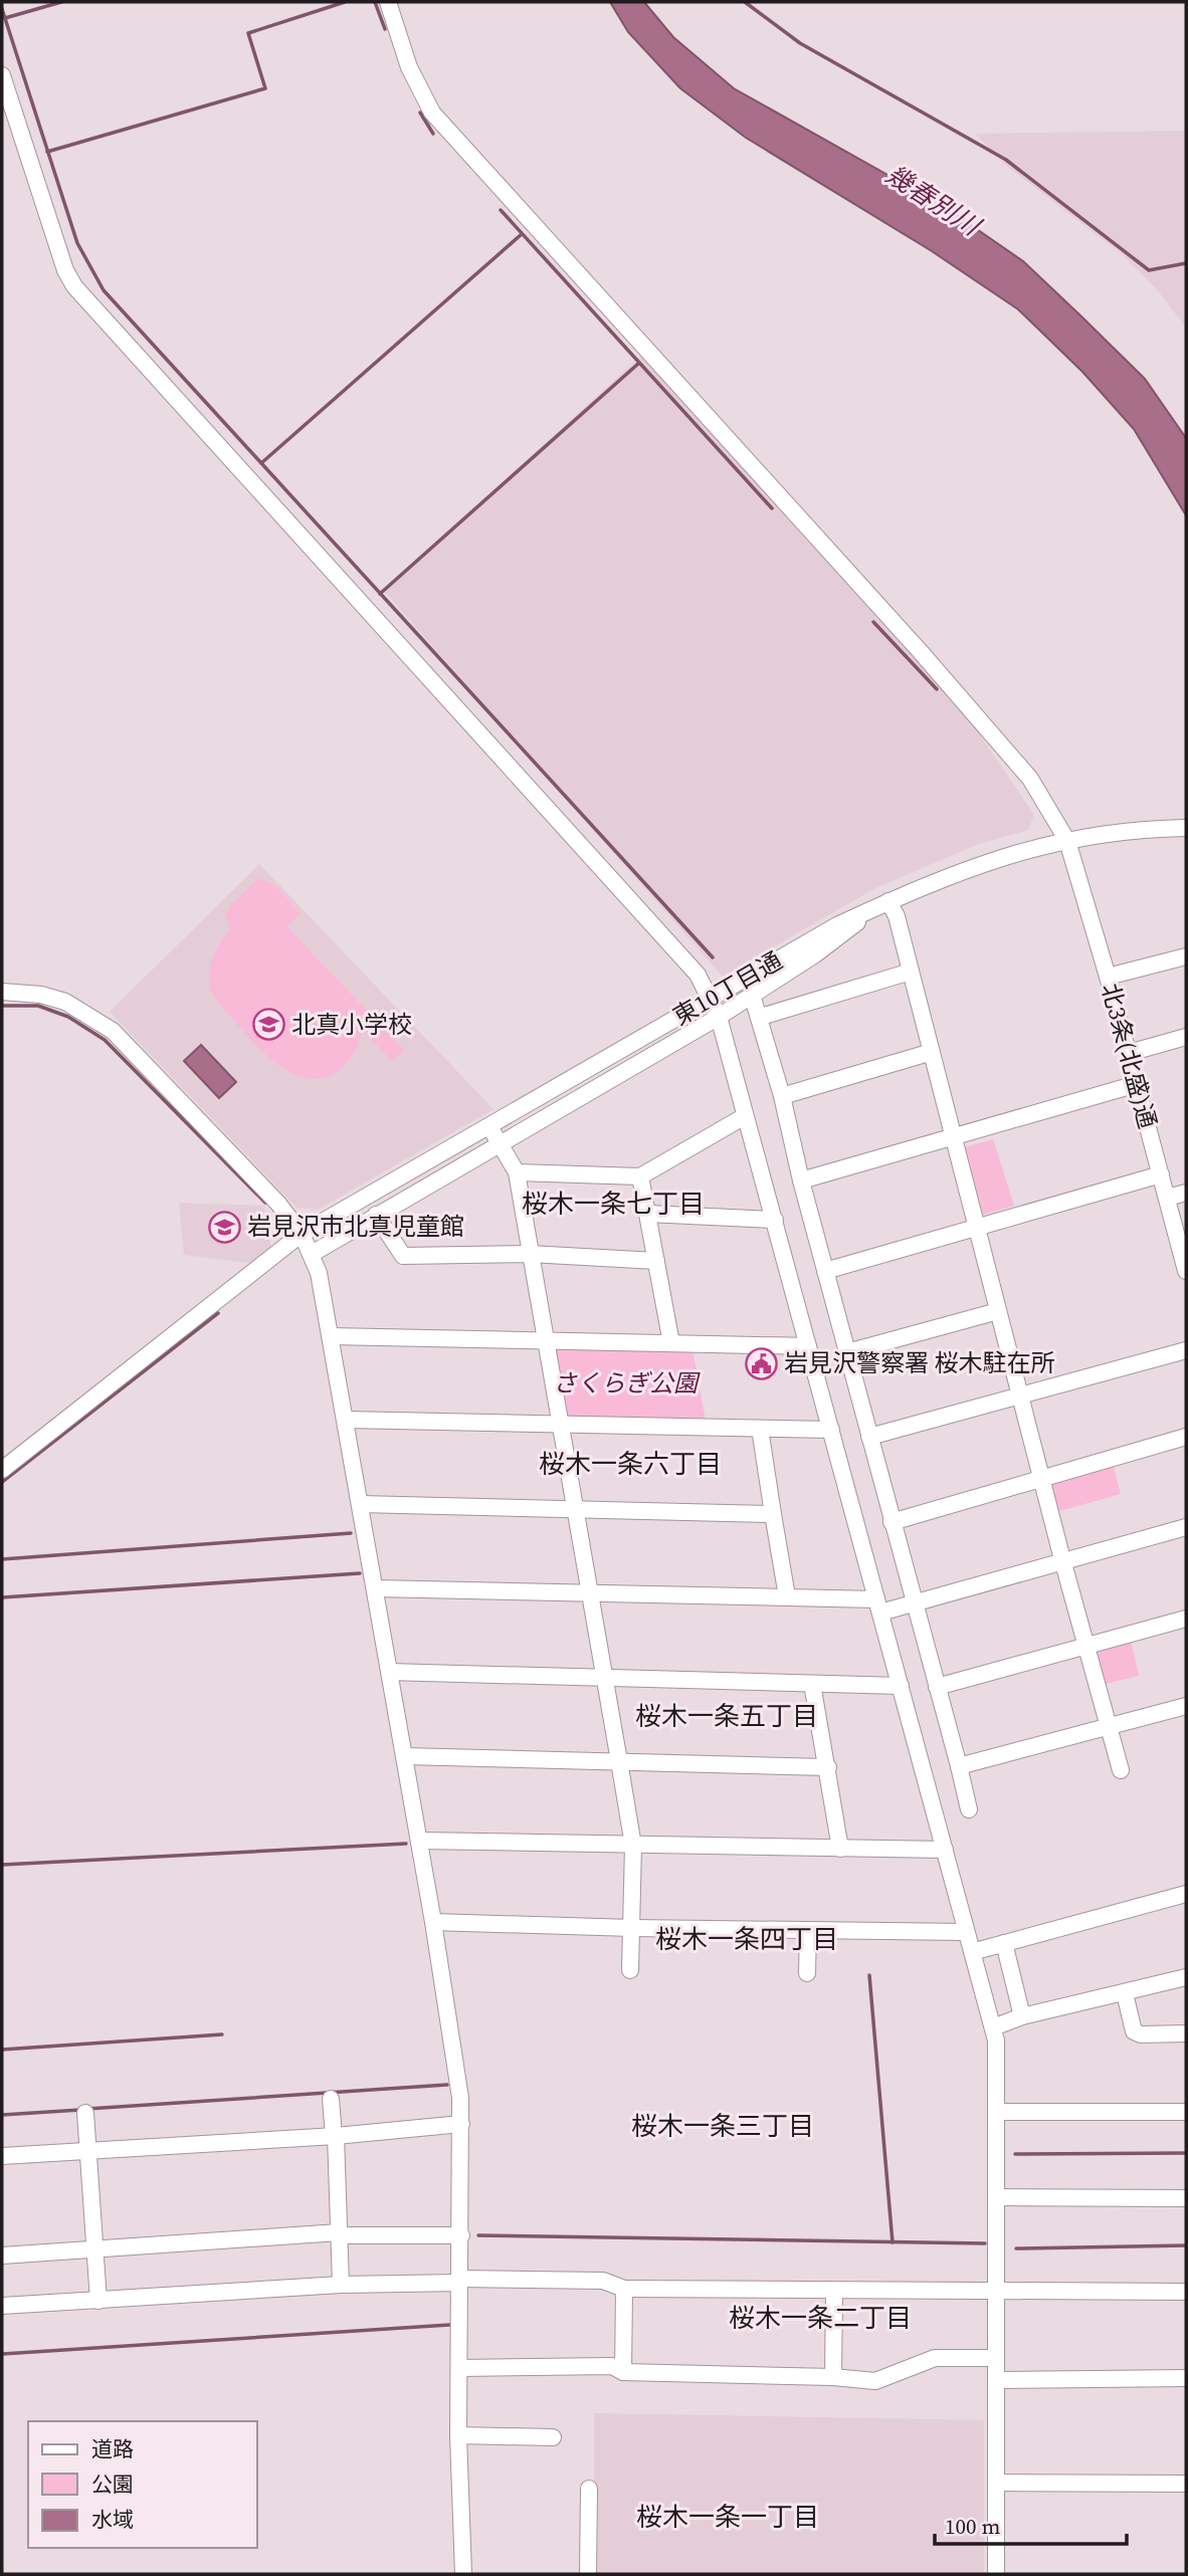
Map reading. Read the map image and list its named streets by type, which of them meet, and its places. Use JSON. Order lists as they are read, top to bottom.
{
  "streets": {
    "street": ["東10丁目通", "北3条(北盛)通"]
  },
  "crossings": [
    ["東10丁目通", "北3条(北盛)通"]
  ],
  "districts": [
    "桜木一条七丁目",
    "桜木一条六丁目",
    "桜木一条五丁目",
    "桜木一条四丁目",
    "桜木一条三丁目",
    "桜木一条二丁目",
    "桜木一条一丁目"
  ],
  "water": ["幾春別川"],
  "parks": ["さくらぎ公園"],
  "places": {
    "school or university": ["北真小学校", "岩見沢市北真児童館"],
    "public building": ["岩見沢警察署 桜木駐在所"]
  },
  "legend": ["道路", "公園", "水域"],
  "scale_bar": "100 m"
}
